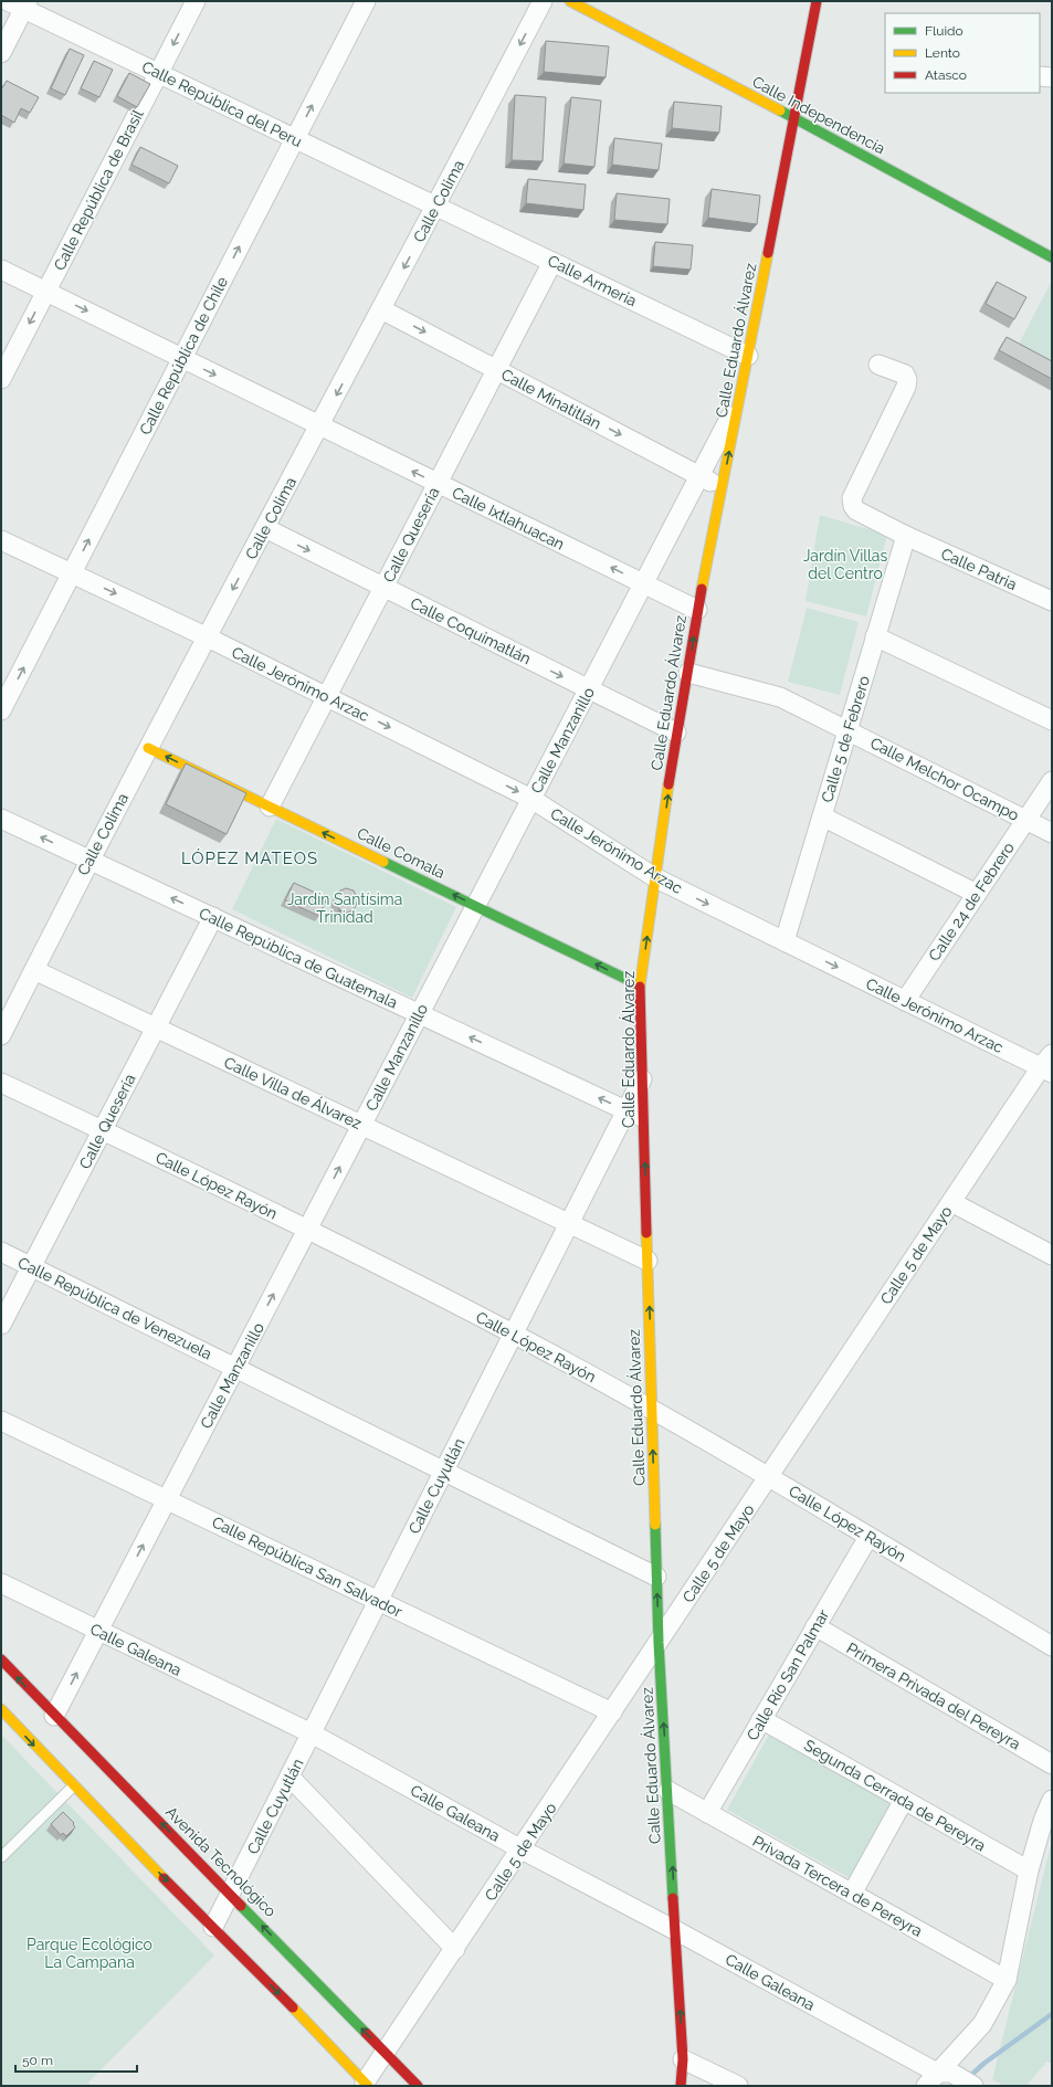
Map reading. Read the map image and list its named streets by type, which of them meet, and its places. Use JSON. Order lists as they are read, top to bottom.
{
  "streets": {
    "street": [
      "Calle República del Peru",
      "Calle Independencia",
      "Calle República de Brasil",
      "Calle Colima",
      "Calle Armeria",
      "Calle Eduardo Álvarez",
      "Calle República de Chile",
      "Calle Minatitlán",
      "Calle Ixtlahuacan",
      "Calle Quesería",
      "Calle Patria",
      "Calle Coquimatlán",
      "Calle Jerónimo Arzac",
      "Calle 5 de Febrero",
      "Calle Manzanillo",
      "Calle Melchor Ocampo",
      "Calle Comala",
      "Calle 24 de Febrero",
      "Calle República de Guatemala",
      "Calle Villa de Álvarez",
      "Calle López Rayón",
      "Calle 5 de Mayo",
      "Calle República de Venezuela",
      "Calle Cuyutlán",
      "Calle República San Salvador",
      "Calle Galeana",
      "Calle Río San Palmar",
      "Primera Privada del Pereyra",
      "Segunda Cerrada de Pereyra",
      "Avenida Tecnológico",
      "Privada Tercera de Pereyra"
    ]
  },
  "crossings": [
    ["Calle República del Peru", "Calle República de Brasil"],
    ["Calle República del Peru", "Calle Colima"],
    ["Calle República del Peru", "Calle Armeria"],
    ["Calle República del Peru", "Calle República de Chile"],
    ["Calle Independencia", "Calle Eduardo Álvarez"],
    ["Calle República de Brasil", "Calle Ixtlahuacan"],
    ["Calle Colima", "Calle Armeria"],
    ["Calle Colima", "Calle Minatitlán"],
    ["Calle Colima", "Calle Ixtlahuacan"],
    ["Calle Colima", "Calle Coquimatlán"],
    ["Calle Colima", "Calle Jerónimo Arzac"],
    ["Calle Colima", "Calle Comala"],
    ["Calle Colima", "Calle República de Guatemala"],
    ["Calle Colima", "Calle Villa de Álvarez"],
    ["Calle Armeria", "Calle Eduardo Álvarez"],
    ["Calle Armeria", "Calle Quesería"],
    ["Calle Eduardo Álvarez", "Calle Minatitlán"],
    ["Calle Eduardo Álvarez", "Calle Ixtlahuacan"],
    ["Calle Eduardo Álvarez", "Calle Coquimatlán"],
    ["Calle Eduardo Álvarez", "Calle Jerónimo Arzac"],
    ["Calle Eduardo Álvarez", "Calle Manzanillo"],
    ["Calle Eduardo Álvarez", "Calle Melchor Ocampo"],
    ["Calle Eduardo Álvarez", "Calle Comala"],
    ["Calle Eduardo Álvarez", "Calle República de Guatemala"],
    ["Calle Eduardo Álvarez", "Calle Villa de Álvarez"],
    ["Calle Eduardo Álvarez", "Calle López Rayón"],
    ["Calle Eduardo Álvarez", "Calle 5 de Mayo"],
    ["Calle Eduardo Álvarez", "Calle República de Venezuela"],
    ["Calle Eduardo Álvarez", "Calle Cuyutlán"],
    ["Calle Eduardo Álvarez", "Calle Galeana"],
    ["Calle Eduardo Álvarez", "Privada Tercera de Pereyra"],
    ["Calle República de Chile", "Calle Ixtlahuacan"],
    ["Calle República de Chile", "Calle Jerónimo Arzac"],
    ["Calle Minatitlán", "Calle Quesería"],
    ["Calle Minatitlán", "Calle Manzanillo"],
    ["Calle Ixtlahuacan", "Calle Quesería"],
    ["Calle Ixtlahuacan", "Calle Manzanillo"],
    ["Calle Quesería", "Calle Coquimatlán"],
    ["Calle Quesería", "Calle Jerónimo Arzac"],
    ["Calle Quesería", "Calle Comala"],
    ["Calle Quesería", "Calle República de Guatemala"],
    ["Calle Quesería", "Calle Villa de Álvarez"],
    ["Calle Quesería", "Calle López Rayón"],
    ["Calle Quesería", "Calle República de Venezuela"],
    ["Calle Patria", "Calle 5 de Febrero"],
    ["Calle Coquimatlán", "Calle Manzanillo"],
    ["Calle Jerónimo Arzac", "Calle 5 de Febrero"],
    ["Calle Jerónimo Arzac", "Calle Manzanillo"],
    ["Calle Jerónimo Arzac", "Calle 24 de Febrero"],
    ["Calle Jerónimo Arzac", "Calle 5 de Mayo"],
    ["Calle 5 de Febrero", "Calle Melchor Ocampo"],
    ["Calle Manzanillo", "Calle Comala"],
    ["Calle Manzanillo", "Calle República de Guatemala"],
    ["Calle Manzanillo", "Calle Villa de Álvarez"],
    ["Calle Manzanillo", "Calle López Rayón"],
    ["Calle Manzanillo", "Calle República de Venezuela"],
    ["Calle Manzanillo", "Calle República San Salvador"],
    ["Calle Manzanillo", "Calle Galeana"],
    ["Calle Manzanillo", "Avenida Tecnológico"],
    ["Calle Melchor Ocampo", "Calle 24 de Febrero"],
    ["Calle República de Guatemala", "Calle Cuyutlán"],
    ["Calle Villa de Álvarez", "Calle Cuyutlán"],
    ["Calle López Rayón", "Calle 5 de Mayo"],
    ["Calle López Rayón", "Calle Cuyutlán"],
    ["Calle López Rayón", "Calle Río San Palmar"],
    ["Calle 5 de Mayo", "Calle República San Salvador"],
    ["Calle 5 de Mayo", "Calle Galeana"],
    ["Calle 5 de Mayo", "Avenida Tecnológico"],
    ["Calle República de Venezuela", "Calle Cuyutlán"],
    ["Calle Cuyutlán", "Calle República San Salvador"],
    ["Calle Cuyutlán", "Calle Galeana"],
    ["Calle Cuyutlán", "Avenida Tecnológico"],
    ["Calle Río San Palmar", "Primera Privada del Pereyra"],
    ["Calle Río San Palmar", "Segunda Cerrada de Pereyra"],
    ["Calle Río San Palmar", "Privada Tercera de Pereyra"]
  ],
  "one_way": [
    "Calle República de Brasil",
    "Calle Colima",
    "Calle Eduardo Álvarez",
    "Calle República de Chile",
    "Calle Minatitlán",
    "Calle Coquimatlán",
    "Calle Jerónimo Arzac",
    "Calle Comala",
    "Calle República de Guatemala"
  ],
  "districts": ["LÓPEZ MATEOS"],
  "parks": ["Jardín Villas del Centro", "Jardín Santísima Trinidad", "Parque Ecológico La Campana"],
  "legend": ["Fluido", "Lento", "Atasco"],
  "scale_bar": "50 m"
}
